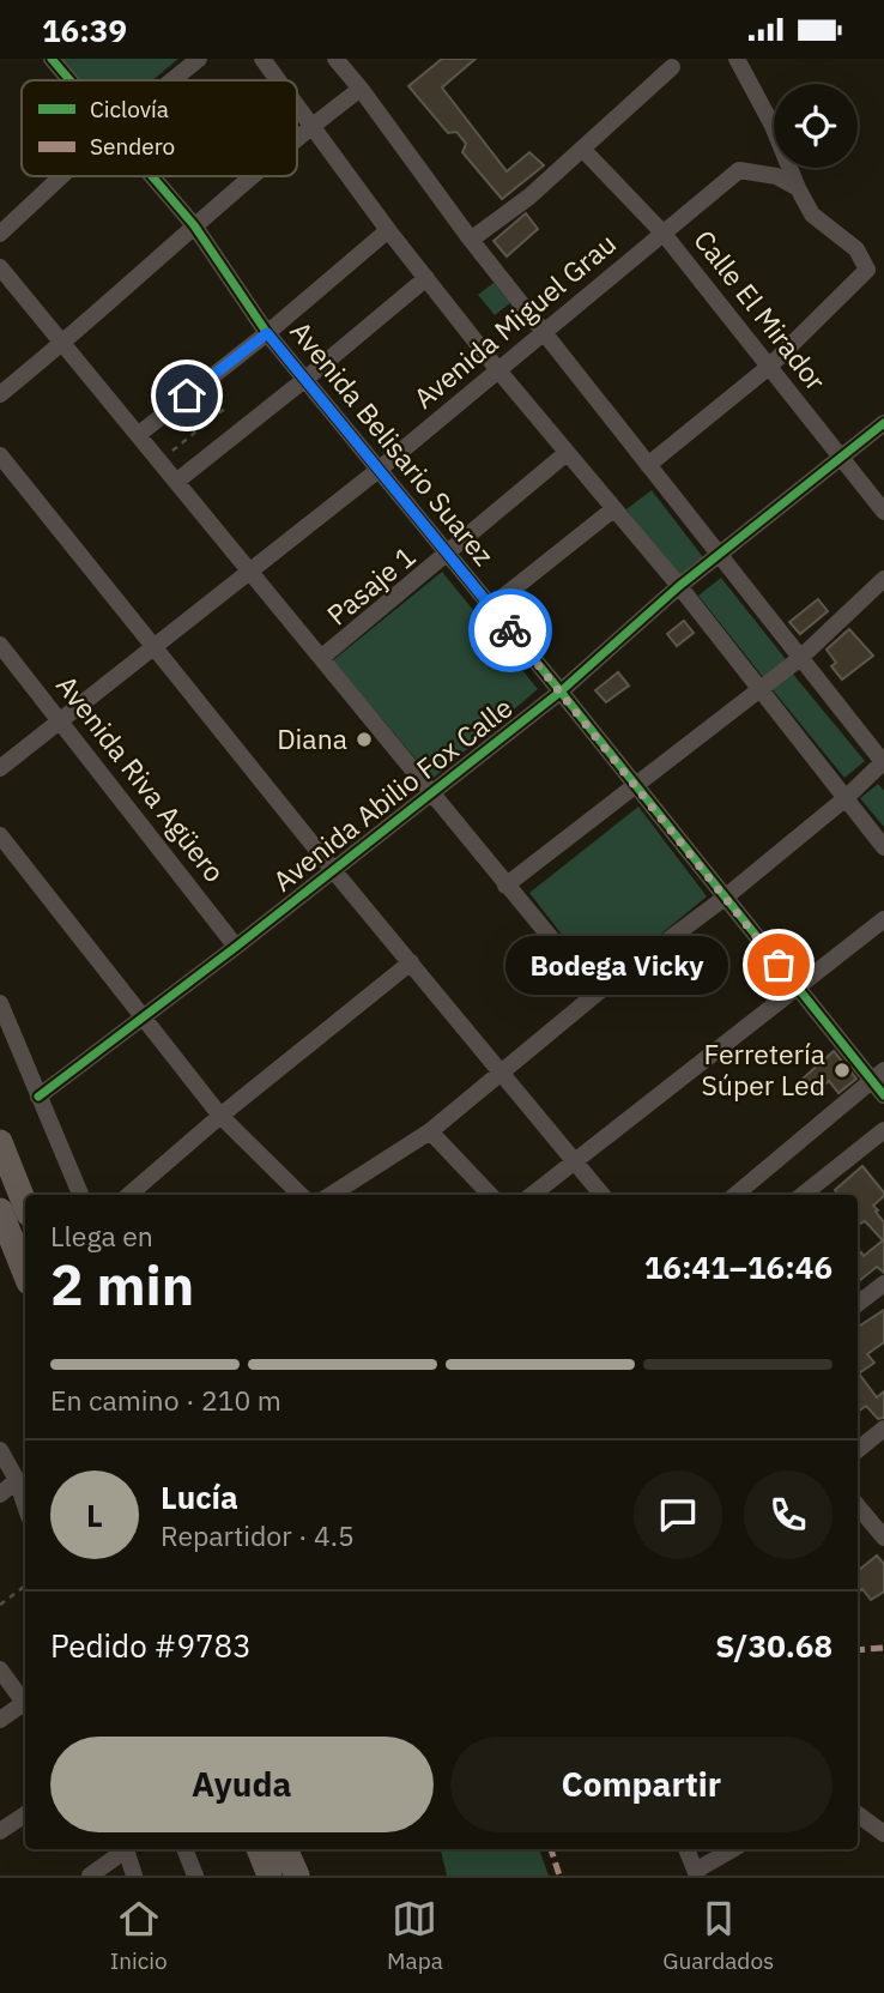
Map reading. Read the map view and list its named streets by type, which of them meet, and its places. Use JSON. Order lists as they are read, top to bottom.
{
  "streets": {
    "street": [
      "Calle El Mirador",
      "Avenida Miguel Grau",
      "Avenida Belisario Suarez",
      "Pasaje 1",
      "Avenida Riva Agüero",
      "Avenida Abilio Fox Calle"
    ]
  },
  "crossings": [
    ["Calle El Mirador", "Avenida Miguel Grau"],
    ["Calle El Mirador", "Avenida Abilio Fox Calle"],
    ["Avenida Miguel Grau", "Avenida Belisario Suarez"],
    ["Avenida Miguel Grau", "Avenida Riva Agüero"],
    ["Avenida Belisario Suarez", "Pasaje 1"],
    ["Avenida Belisario Suarez", "Avenida Abilio Fox Calle"],
    ["Avenida Riva Agüero", "Avenida Abilio Fox Calle"]
  ],
  "places": ["Diana", "Bodega Vicky", "Ferretería Súper Led"],
  "legend": ["Ciclovía", "Sendero"],
  "page": {
    "status": "16:39",
    "bubble": "Bodega Vicky",
    "heading": ["2 min", "Llega en", "16:41–16:46"],
    "panel": [
      "Lucía",
      "Repartidor · 4.5",
      "Pedido #9783",
      "S/30.68"
    ],
    "bar": "En camino · 210 m",
    "round": "L",
    "buttons": ["Ayuda", "Compartir"],
    "tabs": ["Inicio", "Mapa", "Guardados"]
  }
}
